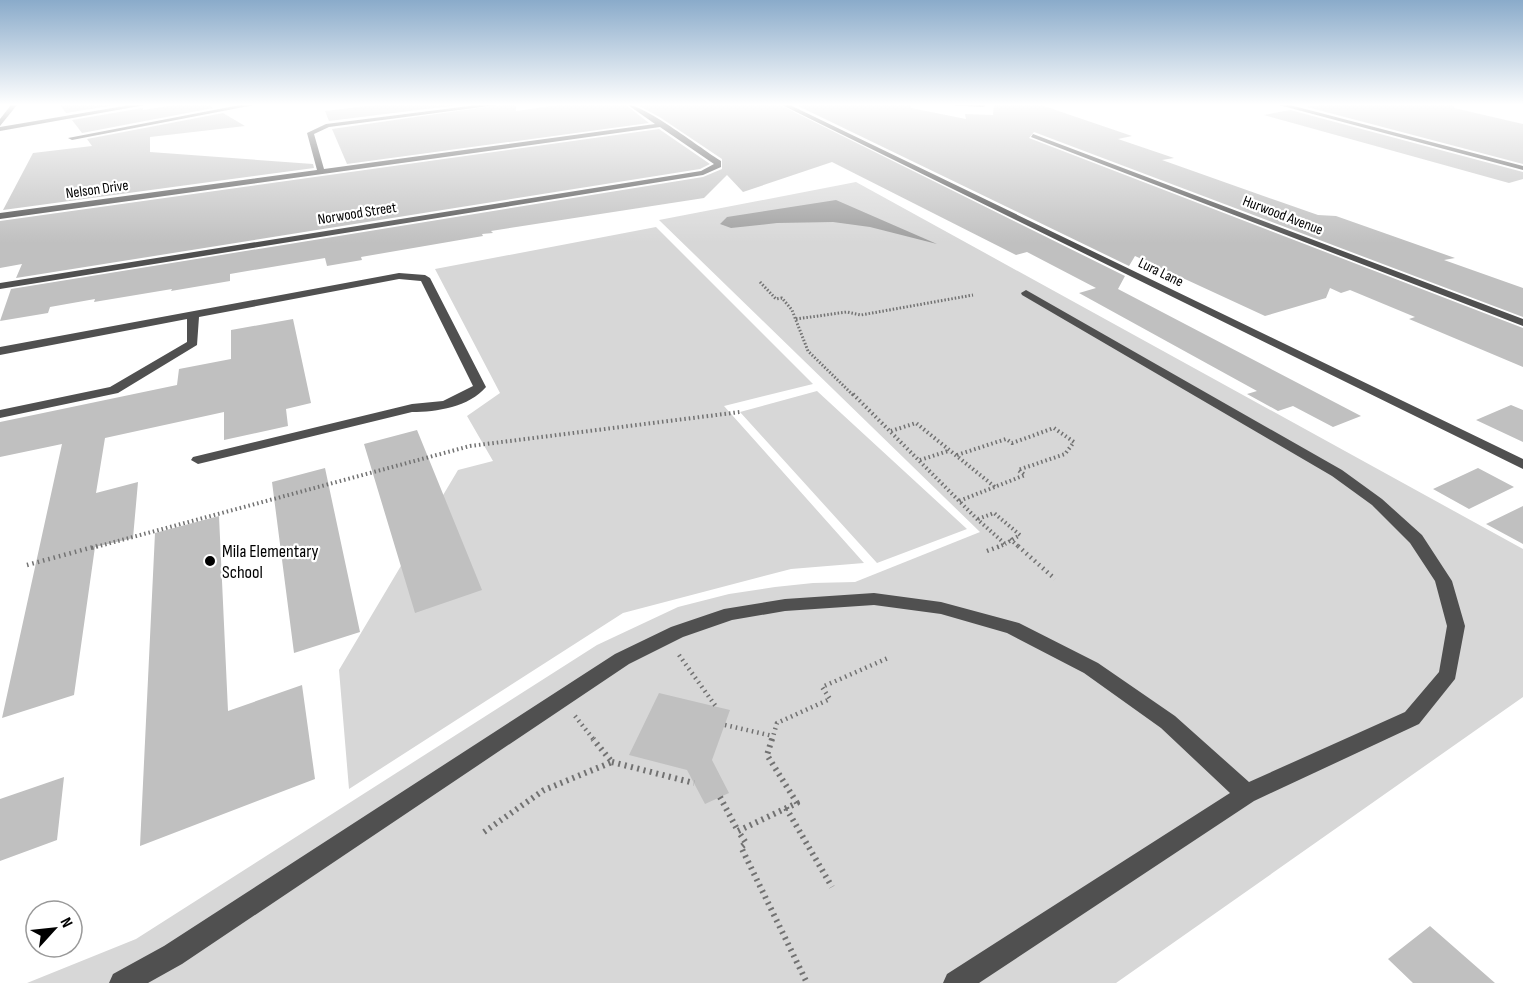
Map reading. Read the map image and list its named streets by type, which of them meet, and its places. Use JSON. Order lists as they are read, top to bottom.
{
  "streets": {
    "street": [
      "Nelson Drive",
      "Norwood Street",
      "Hurwood Avenue",
      "Lura Lane"
    ]
  },
  "places": ["Mila Elementary School"],
  "north": "top right"
}
